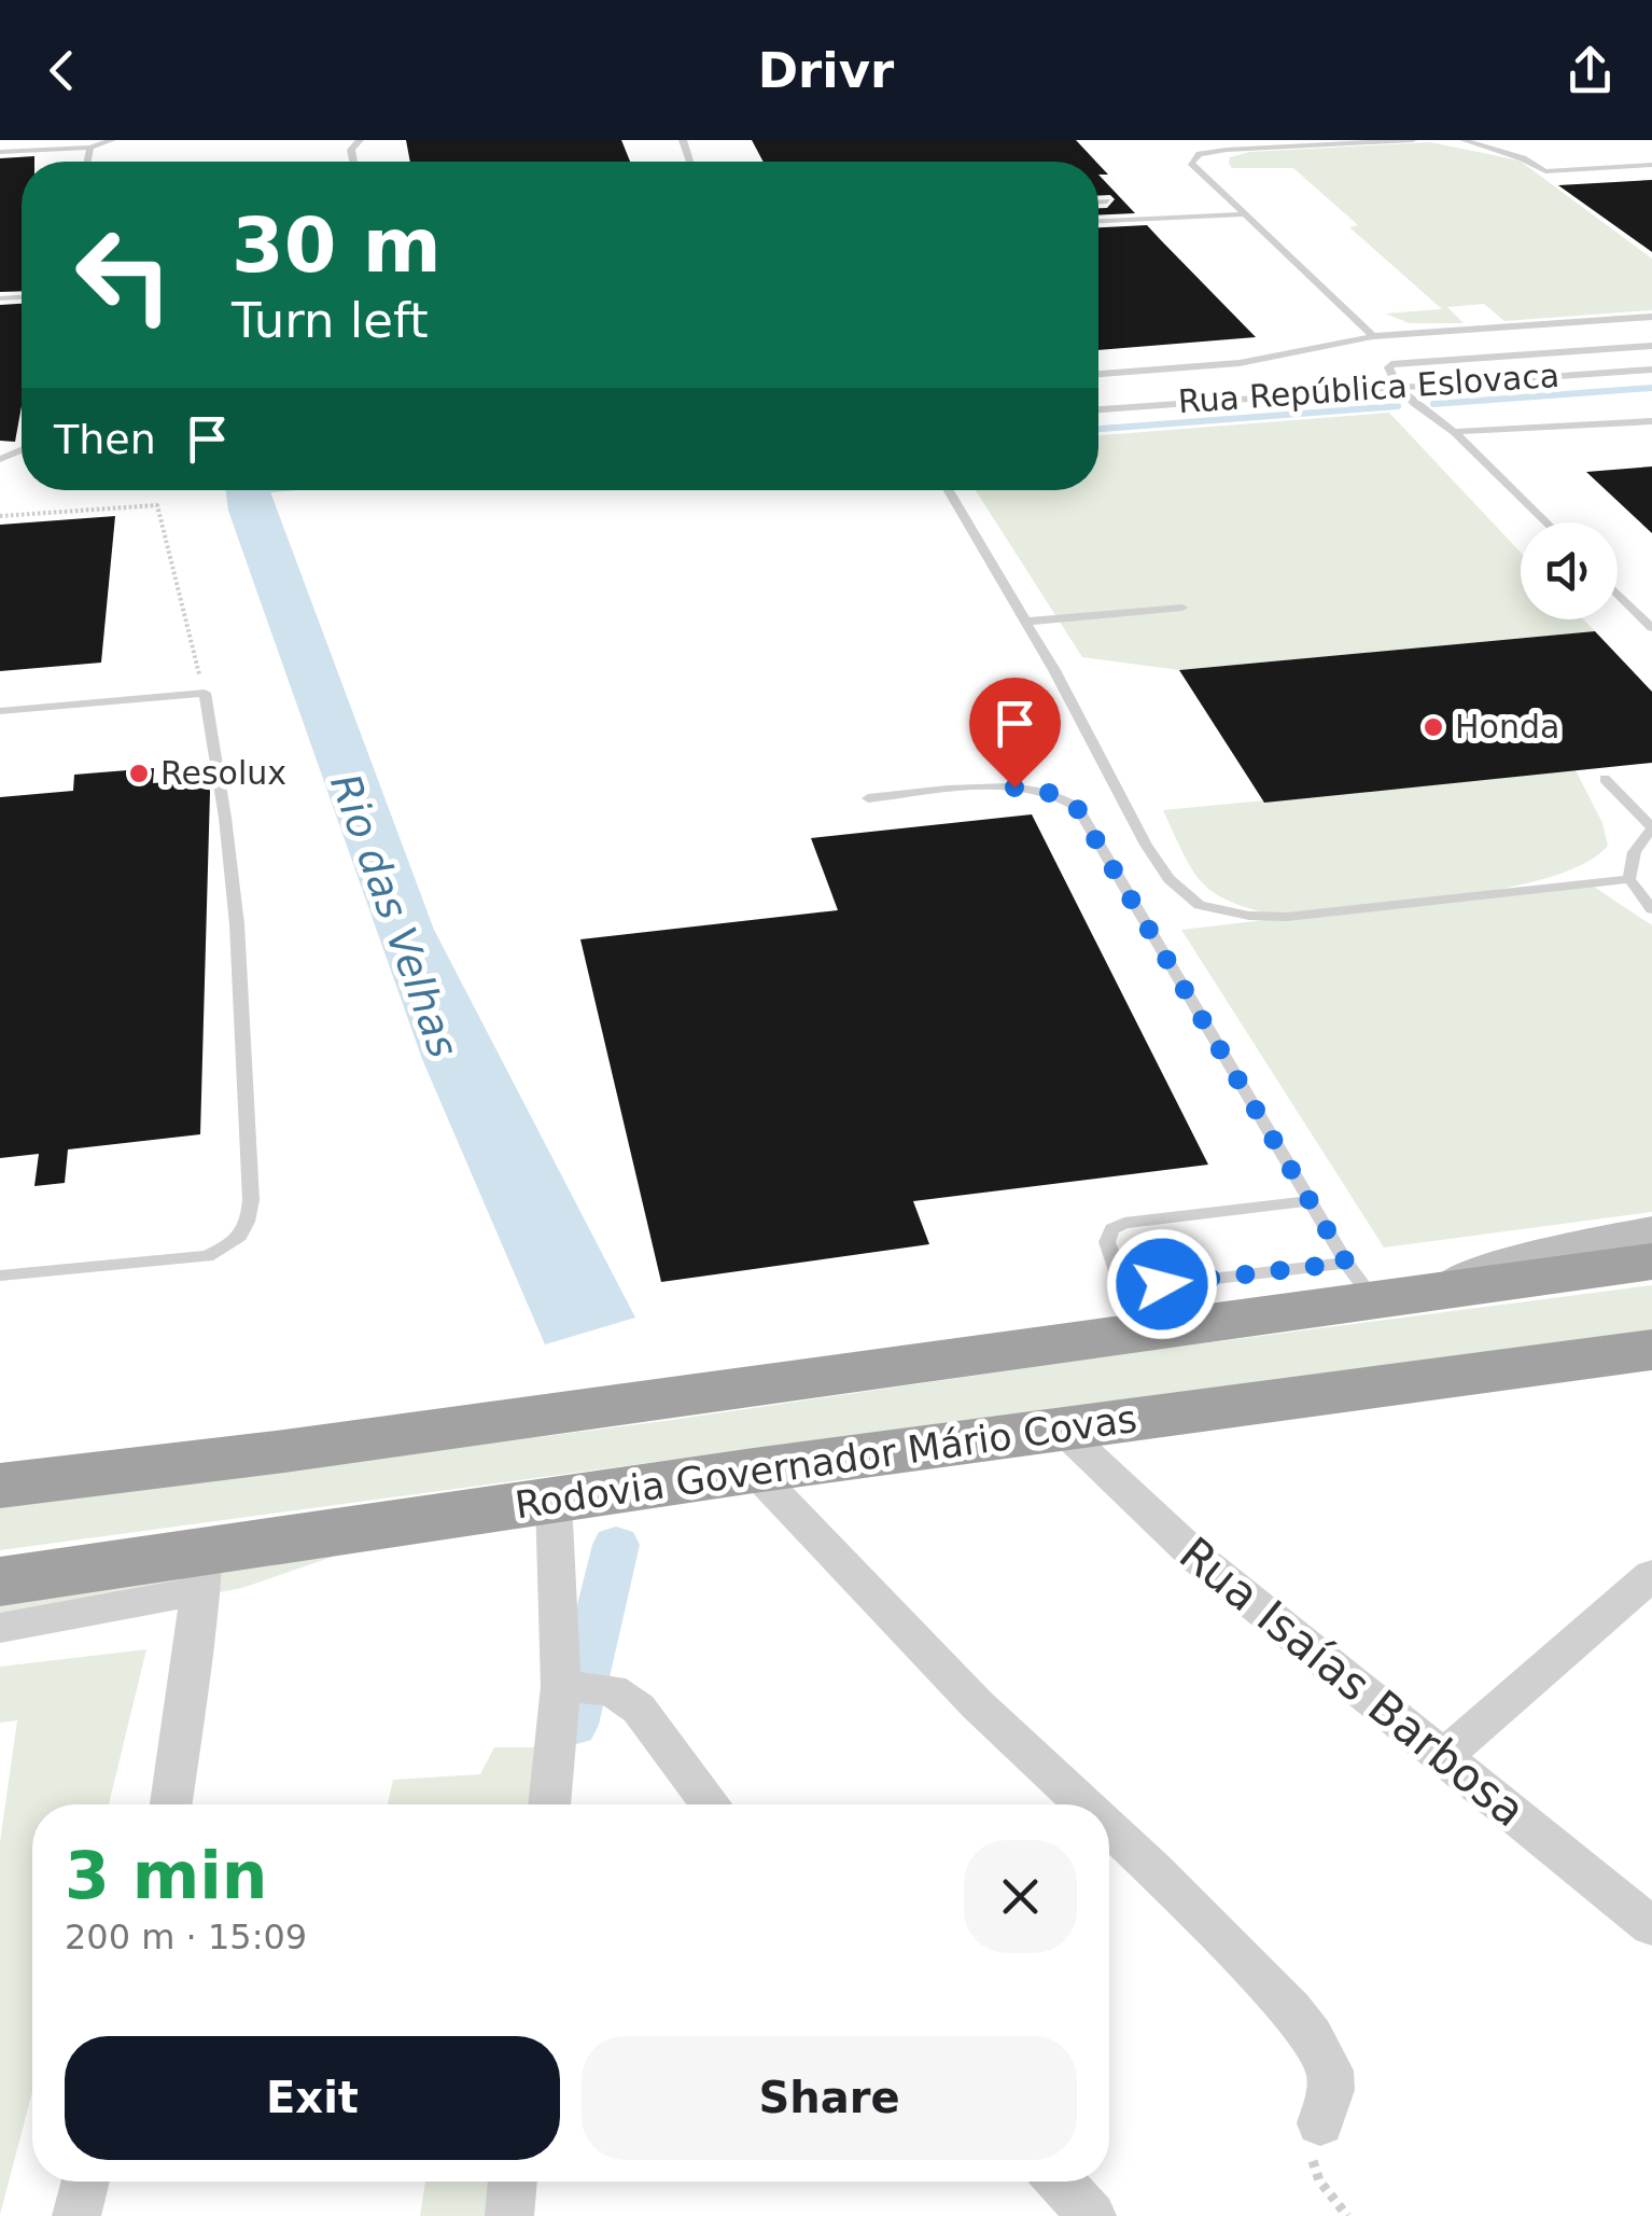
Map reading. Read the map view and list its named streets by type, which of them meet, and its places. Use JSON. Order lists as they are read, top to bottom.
{
  "streets": {
    "highway": ["Rodovia Governador Mário Covas"],
    "street": ["Rua Isaías Barbosa"],
    "lane": ["Rua República Eslovaca"]
  },
  "crossings": [
    ["Rodovia Governador Mário Covas", "Rua Isaías Barbosa"]
  ],
  "water": ["Rio das Velhas"],
  "places": ["Honda", "Resolux"],
  "page": {
    "header": "Drivr",
    "turn": ["30 m", "Turn left"],
    "then": "Then",
    "heading": ["3 min", "200 m · 15:09"],
    "buttons": ["Exit", "Share"]
  }
}
